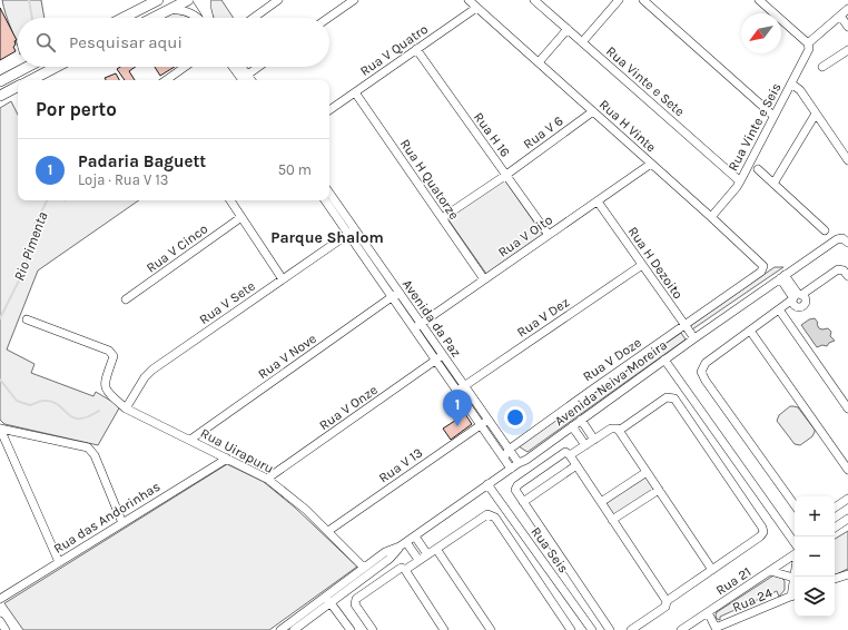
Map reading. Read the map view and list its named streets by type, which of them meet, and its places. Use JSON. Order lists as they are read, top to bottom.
{
  "streets": {
    "street": [
      "Rua V Quatro",
      "Rua Vinte e Sete",
      "Rua H Vinte",
      "Rua Vinte e Seis",
      "Rua V 6",
      "Rua H 16",
      "Rua H Quatorze",
      "Rua V Oito",
      "Rua V Cinco",
      "Rua H Dezoito",
      "Rua V Sete",
      "Rua V Dez",
      "Avenida da Paz",
      "Rua V Nove",
      "Rua V Doze",
      "Avenida Neiva Moreira",
      "Rua V Onze",
      "Rua Uirapuru",
      "Rua V 13",
      "Rua das Andorinhas",
      "Rua Seis",
      "Rua 21",
      "Rua 24"
    ]
  },
  "crossings": [
    ["Rua V Quatro", "Rua H Vinte"],
    ["Rua V Quatro", "Rua H 16"],
    ["Rua V Quatro", "Rua H Quatorze"],
    ["Rua Vinte e Sete", "Rua Vinte e Seis"],
    ["Rua H Vinte", "Rua Vinte e Seis"],
    ["Rua H Vinte", "Rua V 6"],
    ["Rua H Vinte", "Rua V Oito"],
    ["Rua H Vinte", "Rua V Doze"],
    ["Rua V 6", "Rua H 16"],
    ["Rua V 6", "Rua H Quatorze"],
    ["Rua H 16", "Rua V Oito"],
    ["Rua H Quatorze", "Rua V Oito"],
    ["Rua V Oito", "Rua H Dezoito"],
    ["Rua V Oito", "Avenida da Paz"],
    ["Rua H Dezoito", "Rua V Dez"],
    ["Rua H Dezoito", "Rua V Doze"],
    ["Rua H Dezoito", "Avenida Neiva Moreira"],
    ["Rua V Sete", "Avenida da Paz"],
    ["Rua V Sete", "Rua Uirapuru"],
    ["Rua V Dez", "Avenida da Paz"],
    ["Avenida da Paz", "Rua V Nove"],
    ["Avenida da Paz", "Rua V Doze"],
    ["Avenida da Paz", "Avenida Neiva Moreira"],
    ["Avenida da Paz", "Rua V Onze"],
    ["Avenida da Paz", "Rua V 13"],
    ["Rua V Nove", "Rua Uirapuru"],
    ["Avenida Neiva Moreira", "Rua Uirapuru"],
    ["Avenida Neiva Moreira", "Rua Seis"],
    ["Rua V Onze", "Rua Uirapuru"],
    ["Rua Uirapuru", "Rua V 13"],
    ["Rua Uirapuru", "Rua das Andorinhas"]
  ],
  "districts": ["Parque Shalom"],
  "water": ["Rio Pimenta"],
  "north": "bottom left",
  "page": {
    "search": "Pesquisar aqui",
    "heading": "Por perto",
    "list": [
      {
        "mark": "1",
        "name": "Padaria Baguett",
        "note": "Loja · Rua V 13",
        "value": "50 m"
      }
    ],
    "pins": "1",
    "map_buttons": ["+", "−"]
  }
}
